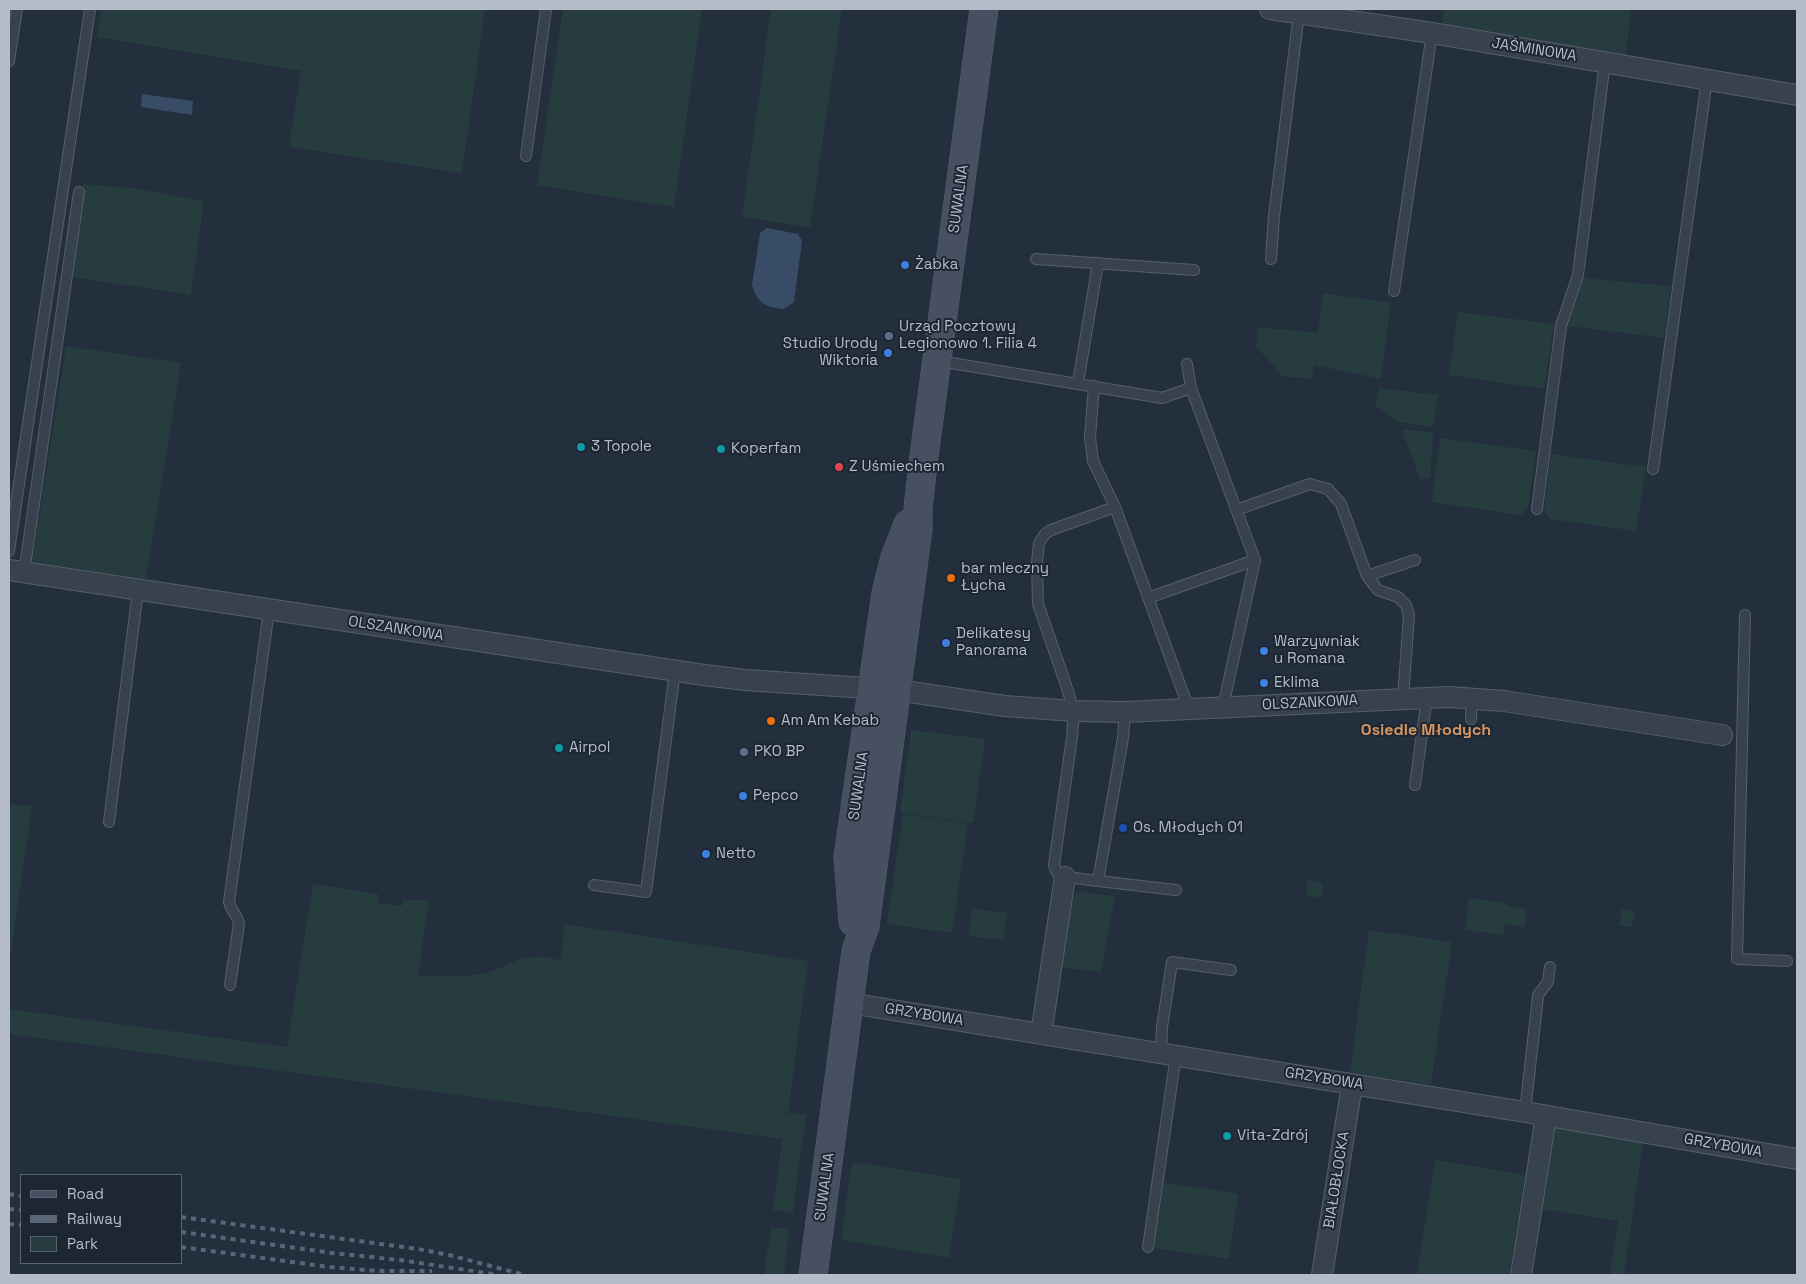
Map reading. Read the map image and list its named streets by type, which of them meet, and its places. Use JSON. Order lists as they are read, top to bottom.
{
  "streets": {
    "street": [
      "JAŚMINOWA",
      "SUWALNA",
      "OLSZANKOWA",
      "GRZYBOWA",
      "BIAŁOBŁOCKA"
    ]
  },
  "crossings": [
    ["SUWALNA", "OLSZANKOWA"],
    ["SUWALNA", "GRZYBOWA"],
    ["GRZYBOWA", "BIAŁOBŁOCKA"]
  ],
  "districts": ["Osiedle Młodych"],
  "places": [
    "Żabka",
    "Urząd Pocztowy Legionowo 1. Filia 4",
    "Studio Urody Wiktoria",
    "3 Topole",
    "Koperfam",
    "Z Uśmiechem",
    "bar mleczny Łycha",
    "Delikatesy Panorama",
    "Warzywniak u Romana",
    "Eklima",
    "Am Am Kebab",
    "Airpol",
    "PKO BP",
    "Pepco",
    "Os. Młodych 01",
    "Netto",
    "Vita-Zdrój"
  ],
  "legend": ["Road", "Railway", "Park"]
}
